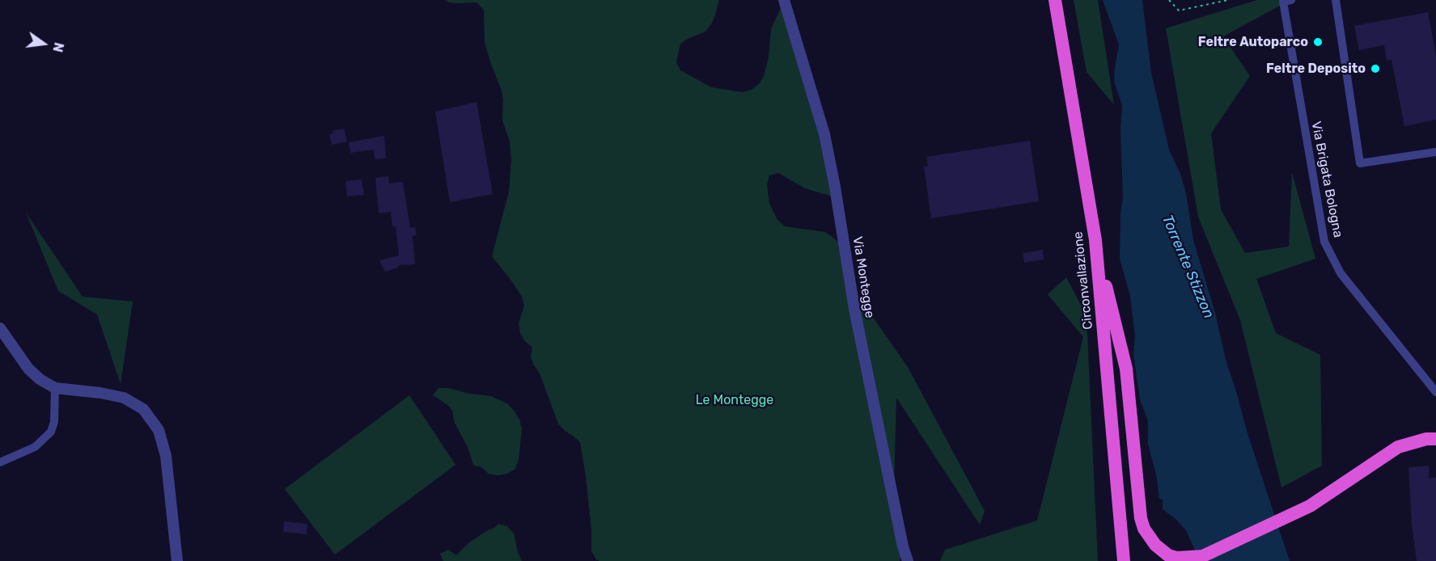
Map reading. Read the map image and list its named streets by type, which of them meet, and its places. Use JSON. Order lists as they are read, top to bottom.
{
  "streets": {
    "highway": ["Circonvallazione"],
    "street": ["Via Brigata Bologna", "Via Montegge"]
  },
  "water": ["Torrente Stizzon"],
  "parks": ["Le Montegge"],
  "places": ["Feltre Autoparco", "Feltre Deposito"],
  "north": "right"
}
